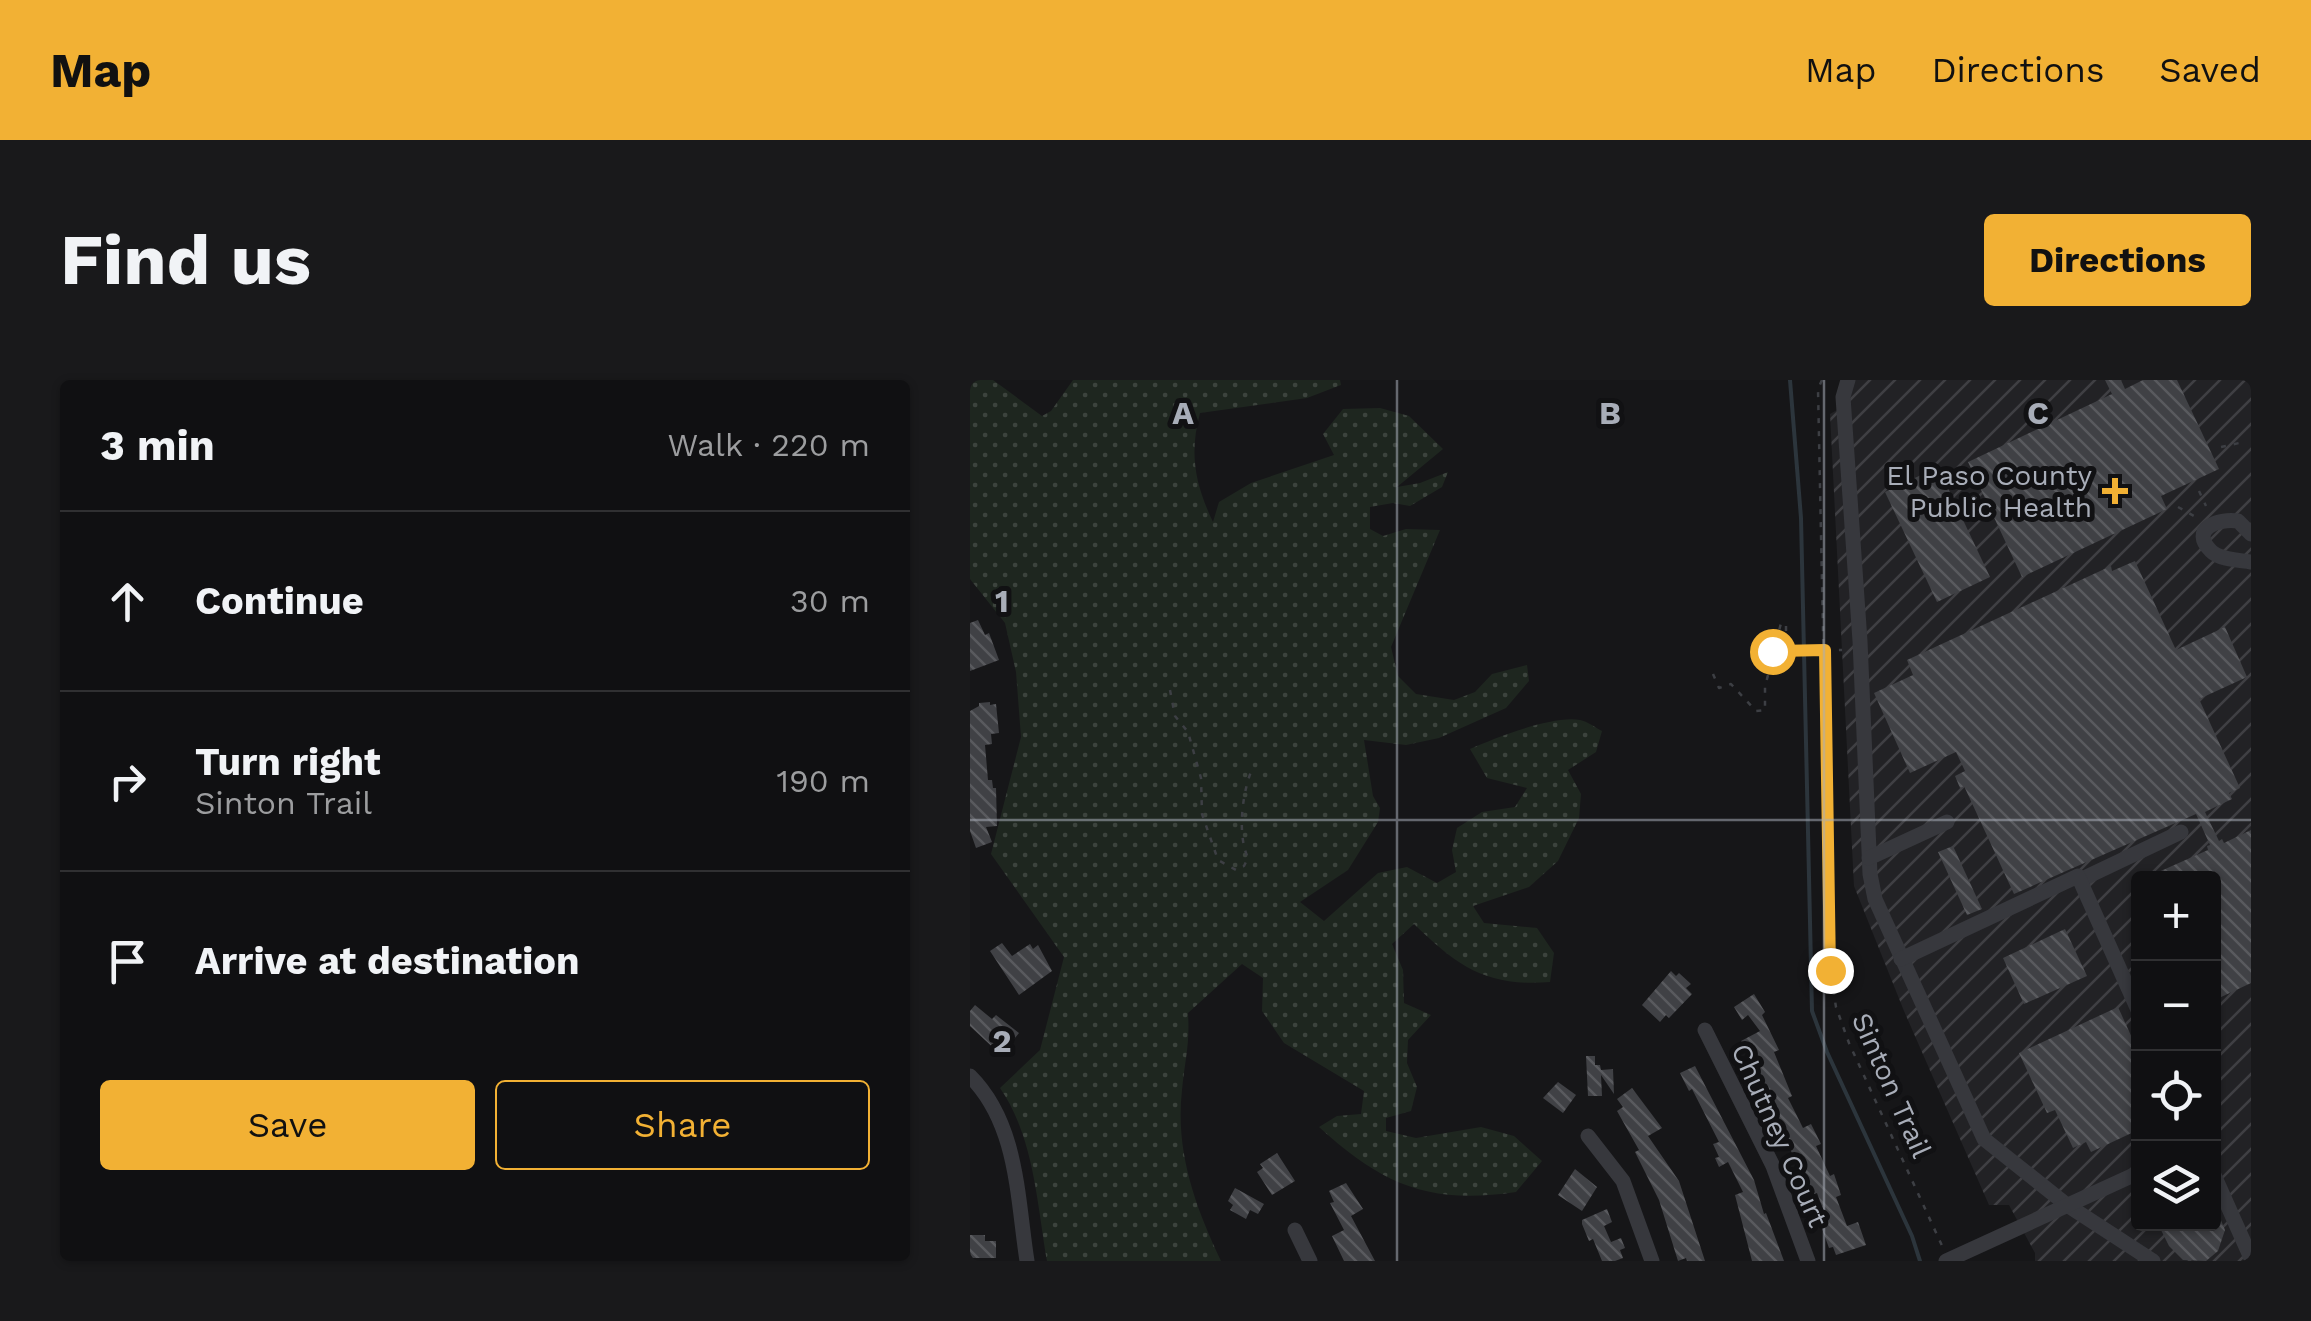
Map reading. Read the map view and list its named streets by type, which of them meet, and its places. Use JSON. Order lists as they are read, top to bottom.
{
  "streets": {
    "street": ["Chutney Court"],
    "path": ["Sinton Trail"]
  },
  "places": {
    "health": ["El Paso County Public Health"]
  },
  "page": {
    "header": "Map",
    "nav": ["Map", "Directions", "Saved"],
    "buttons": [
      "Directions",
      ["Save", "Share"]
    ],
    "title": "Find us",
    "heading": ["3 min", "Walk · 220 m"],
    "list": [
      ["Continue", "30 m"],
      ["Turn right", "Sinton Trail", "190 m"],
      "Arrive at destination"
    ],
    "map_buttons": ["+", "−"]
  },
  "grid": {
    "columns": ["A", "B", "C"],
    "rows": ["1", "2"]
  }
}
